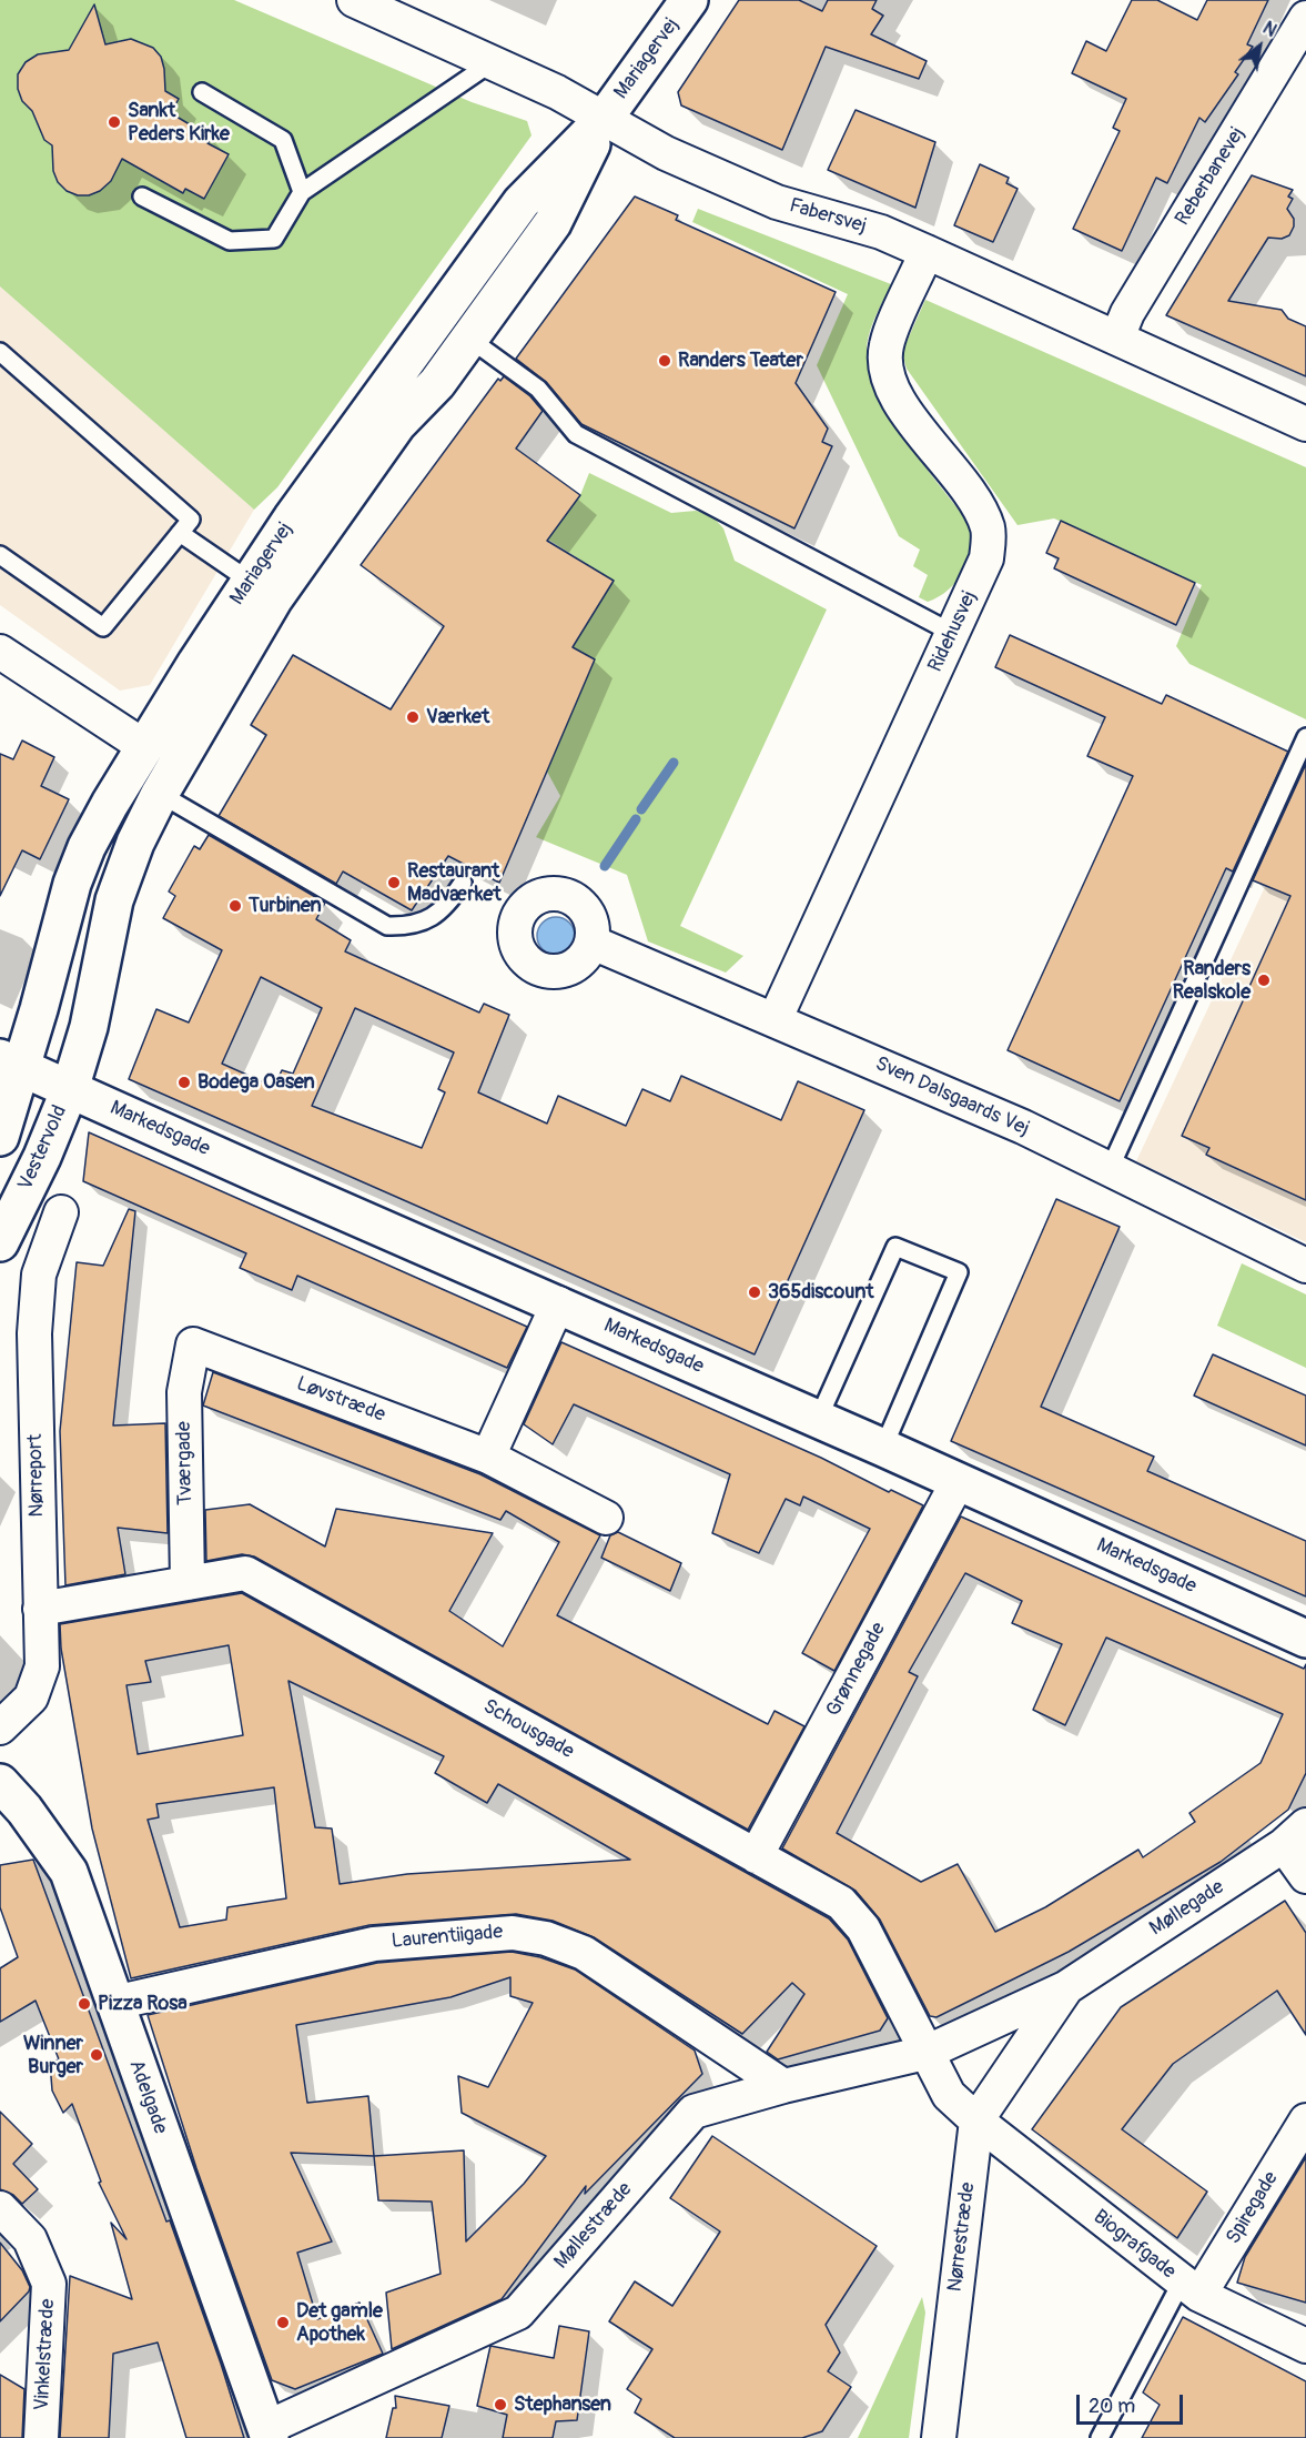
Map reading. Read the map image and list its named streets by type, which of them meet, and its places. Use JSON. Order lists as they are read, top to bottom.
{
  "streets": {
    "street": [
      "Mariagervej",
      "Reberbanevej",
      "Fabersvej",
      "Ridehusvej",
      "Sven Dalsgaards Vej",
      "Markedsgade",
      "Vestervold",
      "Løvstræde",
      "Tværgade",
      "Nørreport",
      "Grønnegade",
      "Schousgade",
      "Møllegade",
      "Laurentiigade",
      "Adelgade",
      "Spiregade",
      "Møllestræde",
      "Nørrestræde",
      "Biografgade",
      "Vinkelstræde"
    ]
  },
  "crossings": [
    ["Mariagervej", "Fabersvej"],
    ["Mariagervej", "Markedsgade"],
    ["Mariagervej", "Vestervold"],
    ["Reberbanevej", "Fabersvej"],
    ["Fabersvej", "Ridehusvej"],
    ["Ridehusvej", "Sven Dalsgaards Vej"],
    ["Markedsgade", "Vestervold"],
    ["Markedsgade", "Grønnegade"],
    ["Løvstræde", "Tværgade"],
    ["Tværgade", "Schousgade"],
    ["Nørreport", "Schousgade"],
    ["Grønnegade", "Schousgade"],
    ["Schousgade", "Møllegade"],
    ["Schousgade", "Møllestræde"],
    ["Møllegade", "Møllestræde"],
    ["Møllegade", "Nørrestræde"],
    ["Møllegade", "Biografgade"],
    ["Laurentiigade", "Adelgade"],
    ["Laurentiigade", "Møllestræde"],
    ["Adelgade", "Møllestræde"],
    ["Spiregade", "Biografgade"],
    ["Nørrestræde", "Biografgade"]
  ],
  "places": [
    "Sankt Peders Kirke",
    "Randers Teater",
    "Værket",
    "Restaurant Madværket",
    "Turbinen",
    "Randers Realskole",
    "Bodega Oasen",
    "365discount",
    "Pizza Rosa",
    "Winner Burger",
    "Det gamle Apothek",
    "Stephansen"
  ],
  "scale_bar": "20 m",
  "north": "top right"
}
